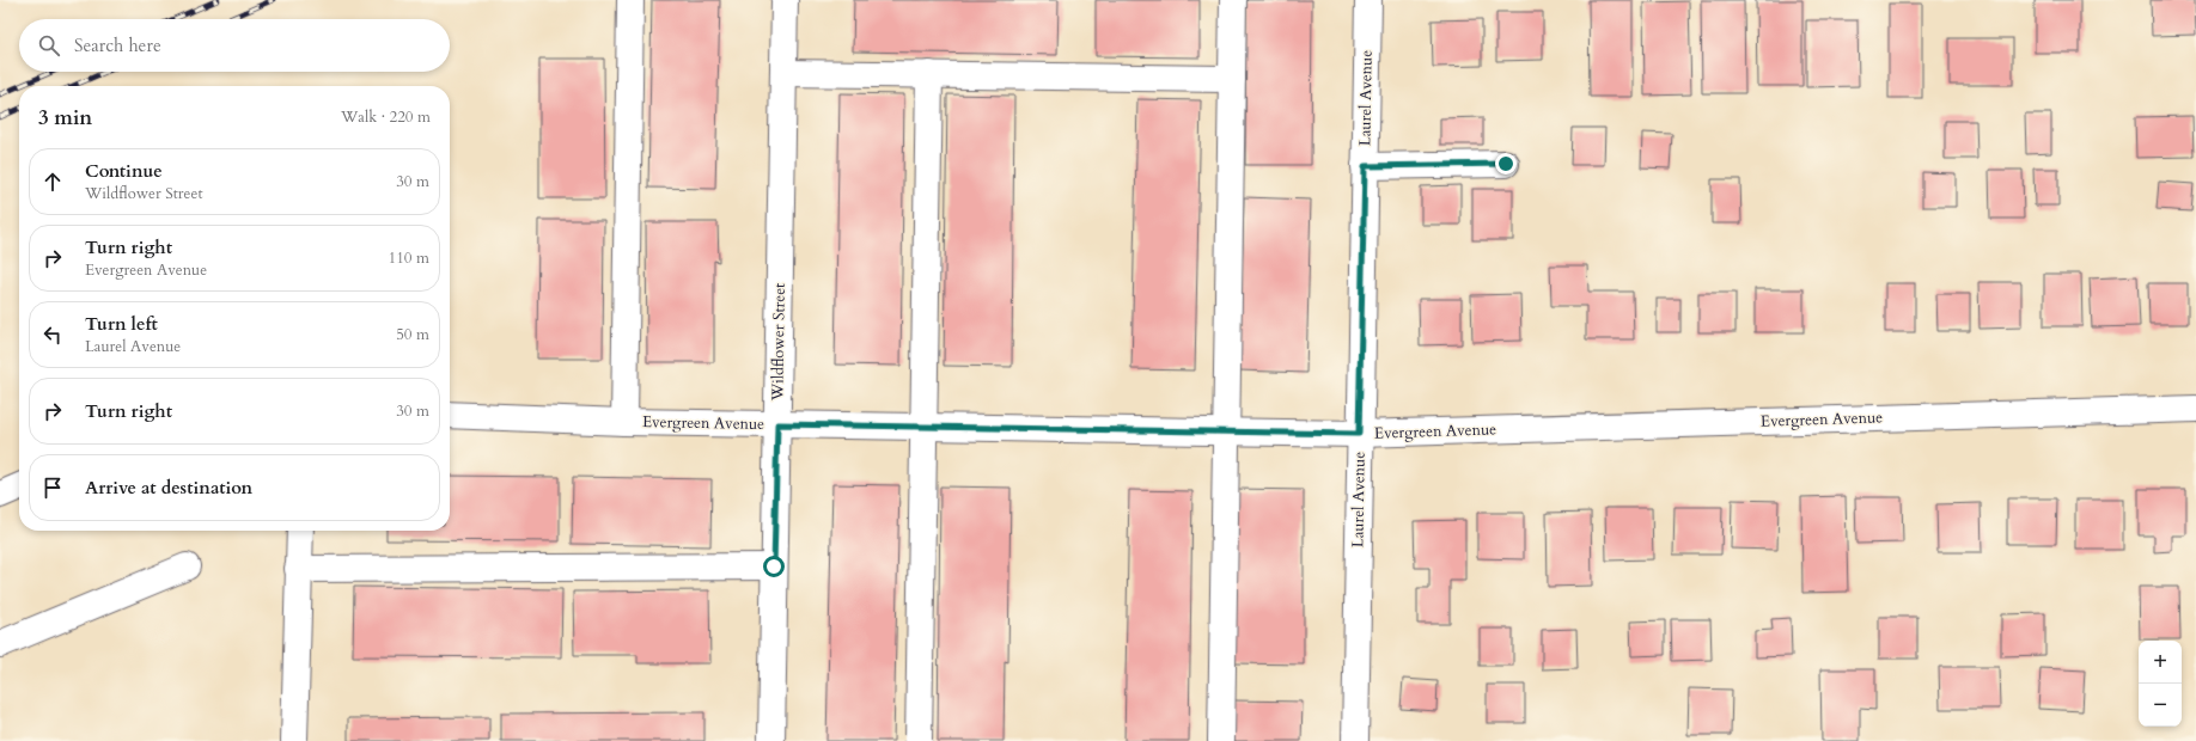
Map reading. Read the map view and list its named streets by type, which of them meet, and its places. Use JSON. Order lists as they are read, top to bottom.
{
  "streets": {
    "street": ["Laurel Avenue", "Wildflower Street", "Evergreen Avenue"]
  },
  "crossings": [
    ["Laurel Avenue", "Evergreen Avenue"],
    ["Wildflower Street", "Evergreen Avenue"]
  ],
  "page": {
    "search": "Search here",
    "heading": ["3 min", "Walk · 220 m"],
    "list": [
      ["Continue", "Wildflower Street", "30 m"],
      ["Turn right", "Evergreen Avenue", "110 m"],
      ["Turn left", "Laurel Avenue", "50 m"],
      ["Turn right", "30 m"],
      "Arrive at destination"
    ],
    "map_buttons": ["+", "−"]
  }
}
